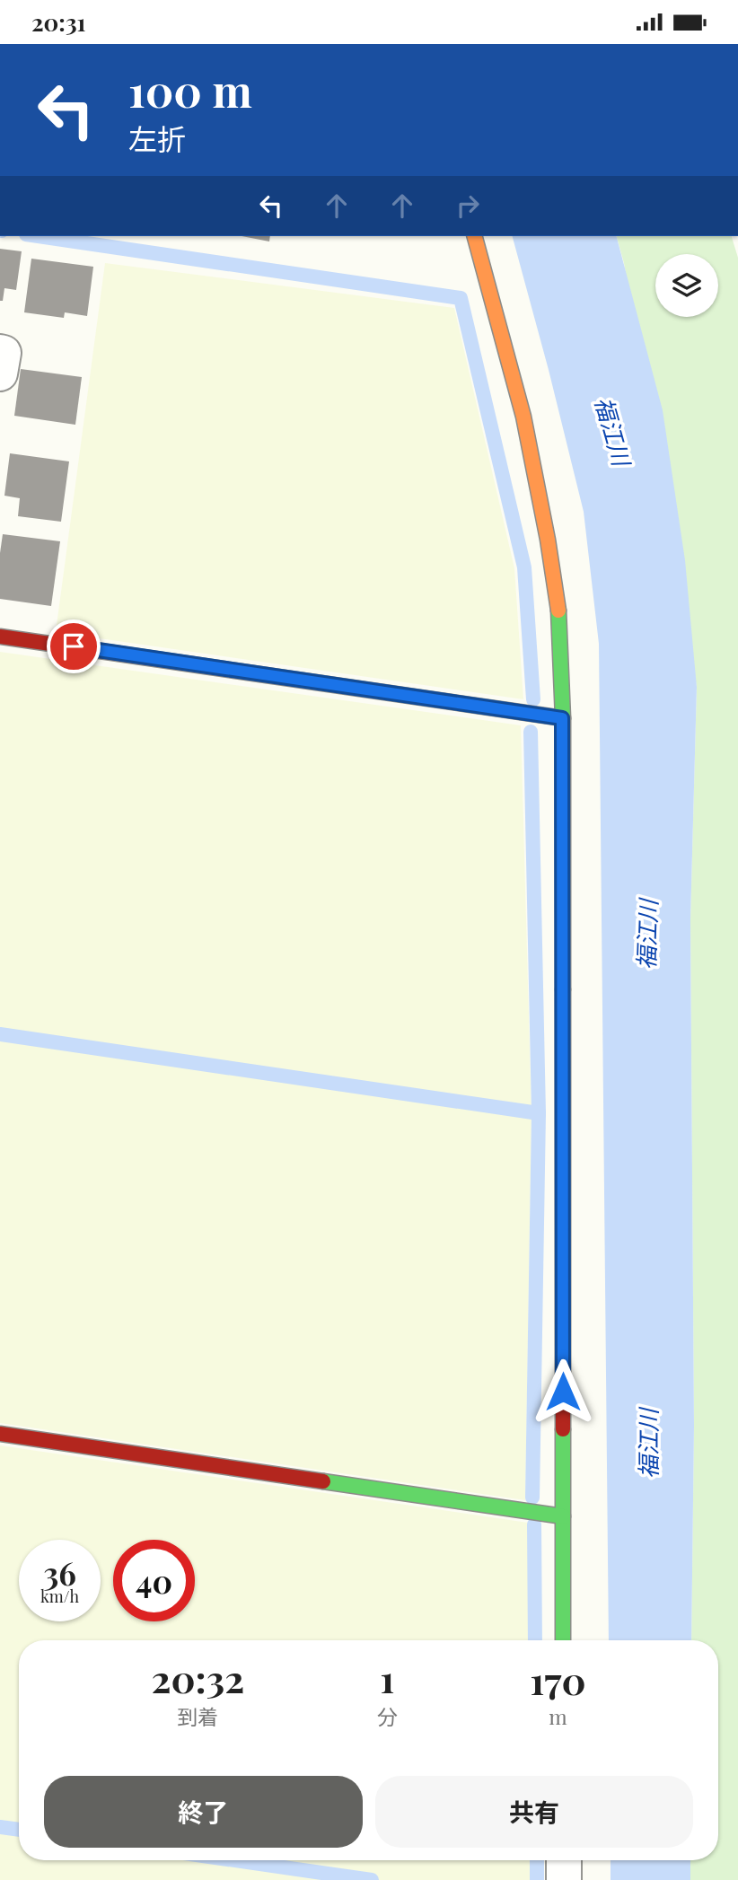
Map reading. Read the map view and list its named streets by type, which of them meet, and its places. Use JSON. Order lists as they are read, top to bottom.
{
  "water": ["福江川"],
  "page": {
    "status": "20:31",
    "turn": ["100 m", "左折"],
    "speed": "36 km/h",
    "limit": "40",
    "eta": [
      "20:32",
      "到着",
      "1",
      "分",
      "170",
      "m"
    ],
    "buttons": ["終了", "共有"]
  }
}
